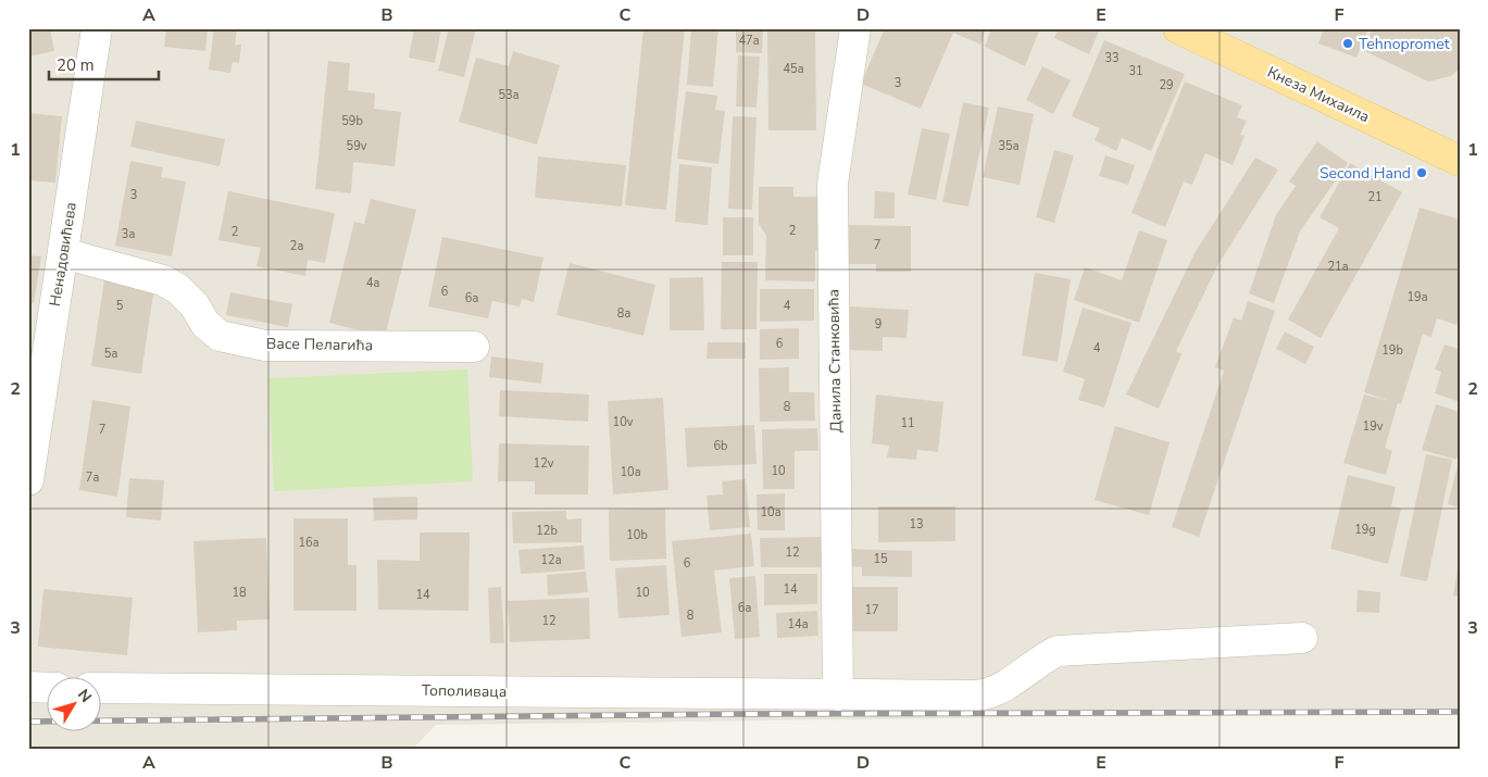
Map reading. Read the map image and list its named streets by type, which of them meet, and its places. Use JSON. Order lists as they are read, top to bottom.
{
  "streets": {
    "main road": ["Кнеза Михаила"],
    "street": [
      "Ненадовићева",
      "Васе Пелагића",
      "Данила Станковића",
      "Тополиваца"
    ]
  },
  "crossings": [
    ["Ненадовићева", "Васе Пелагића"],
    ["Данила Станковића", "Тополиваца"]
  ],
  "places": ["Tehnopromet", "Second Hand"],
  "house_numbers": [
    "47a",
    "33",
    "45a",
    "31",
    "3",
    "29",
    "53a",
    "59b",
    "59v",
    "35a",
    "3",
    "21",
    "2",
    "2",
    "3a",
    "7",
    "2a",
    "21a",
    "4a",
    "6",
    "19a",
    "6a",
    "5",
    "4",
    "8a",
    "9",
    "6",
    "4",
    "19b",
    "5a",
    "8",
    "10v",
    "11",
    "19v",
    "7",
    "6b",
    "12v",
    "10",
    "10a",
    "7a",
    "10a",
    "13",
    "19g",
    "12b",
    "10b",
    "16a",
    "12",
    "15",
    "12a",
    "6",
    "14",
    "18",
    "10",
    "14",
    "6a",
    "17",
    "8",
    "12",
    "14a"
  ],
  "scale_bar": "20 m",
  "north": "top right",
  "grid": {
    "columns": [
      "A",
      "B",
      "C",
      "D",
      "E",
      "F"
    ],
    "rows": ["1", "2", "3"]
  }
}
